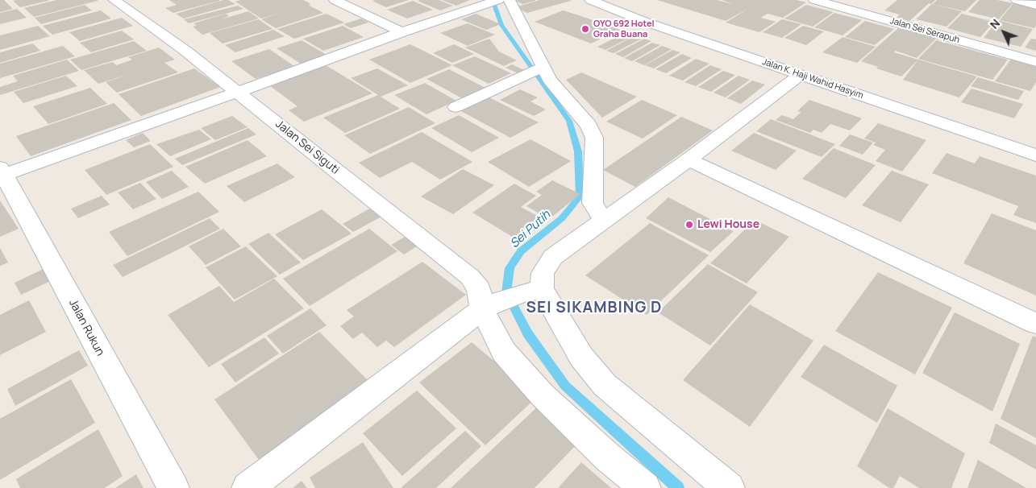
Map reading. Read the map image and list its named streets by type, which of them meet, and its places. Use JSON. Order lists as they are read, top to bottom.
{
  "streets": {
    "street": [
      "Jalan Sei Serapuh",
      "Jalan K. Haji Wahid Hasyim",
      "Jalan Sei Siguti",
      "Jalan Rukun"
    ]
  },
  "districts": ["SEI SIKAMBING D"],
  "water": ["Sei Putih"],
  "places": ["OYO 692 Hotel Graha Buana", "Lewi House"],
  "north": "top left"
}
